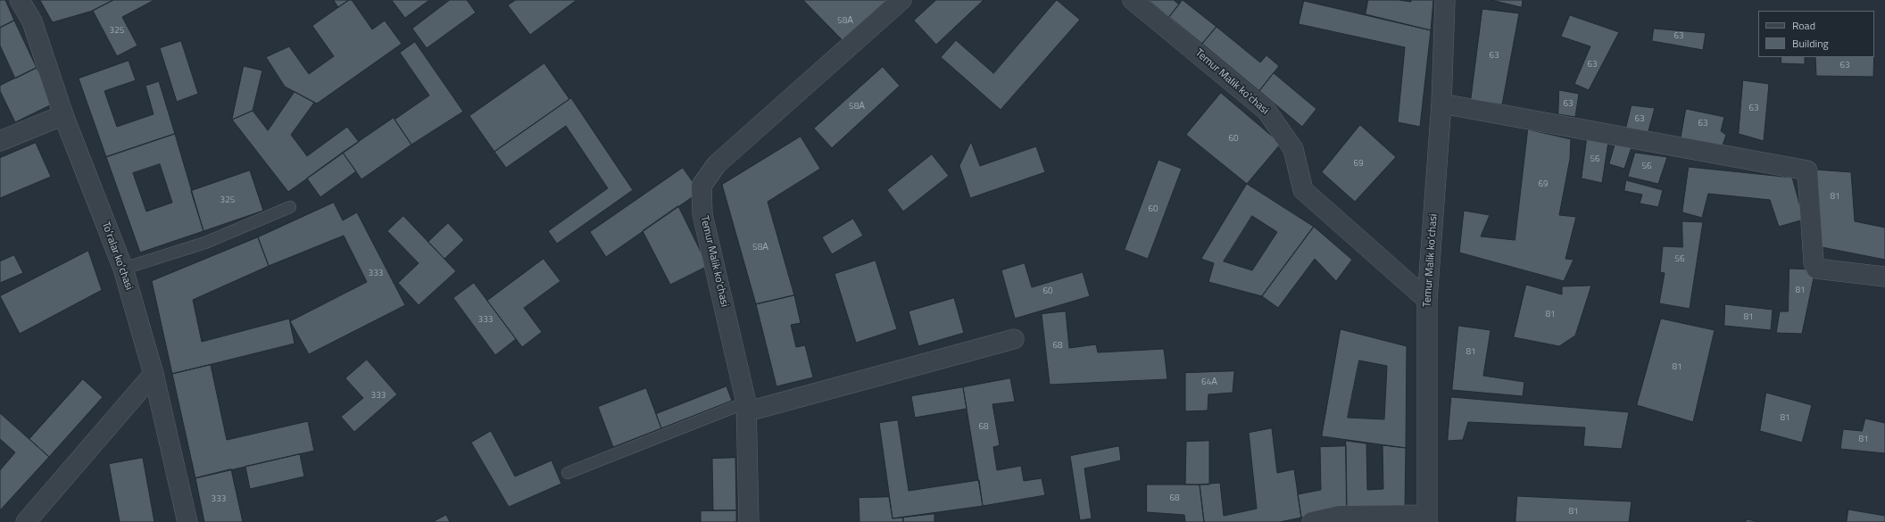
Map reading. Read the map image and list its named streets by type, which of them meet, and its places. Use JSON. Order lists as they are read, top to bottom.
{
  "streets": {
    "street": ["Temur Malik ko'chasi", "Toʻralar koʻchasi", "Temur Malik koʻchasi"]
  },
  "crossings": [
    ["Temur Malik ko'chasi", "Temur Malik koʻchasi"]
  ],
  "house_numbers": [
    "58А",
    "325",
    "63",
    "63",
    "63",
    "63",
    "63",
    "58А",
    "63",
    "63",
    "63",
    "60",
    "56",
    "69",
    "56",
    "69",
    "81",
    "325",
    "60",
    "58А",
    "56",
    "333",
    "81",
    "60",
    "81",
    "81",
    "333",
    "68",
    "81",
    "81",
    "64А",
    "333",
    "81",
    "68",
    "81",
    "68",
    "333",
    "81"
  ],
  "legend": ["Road", "Building"]
}
